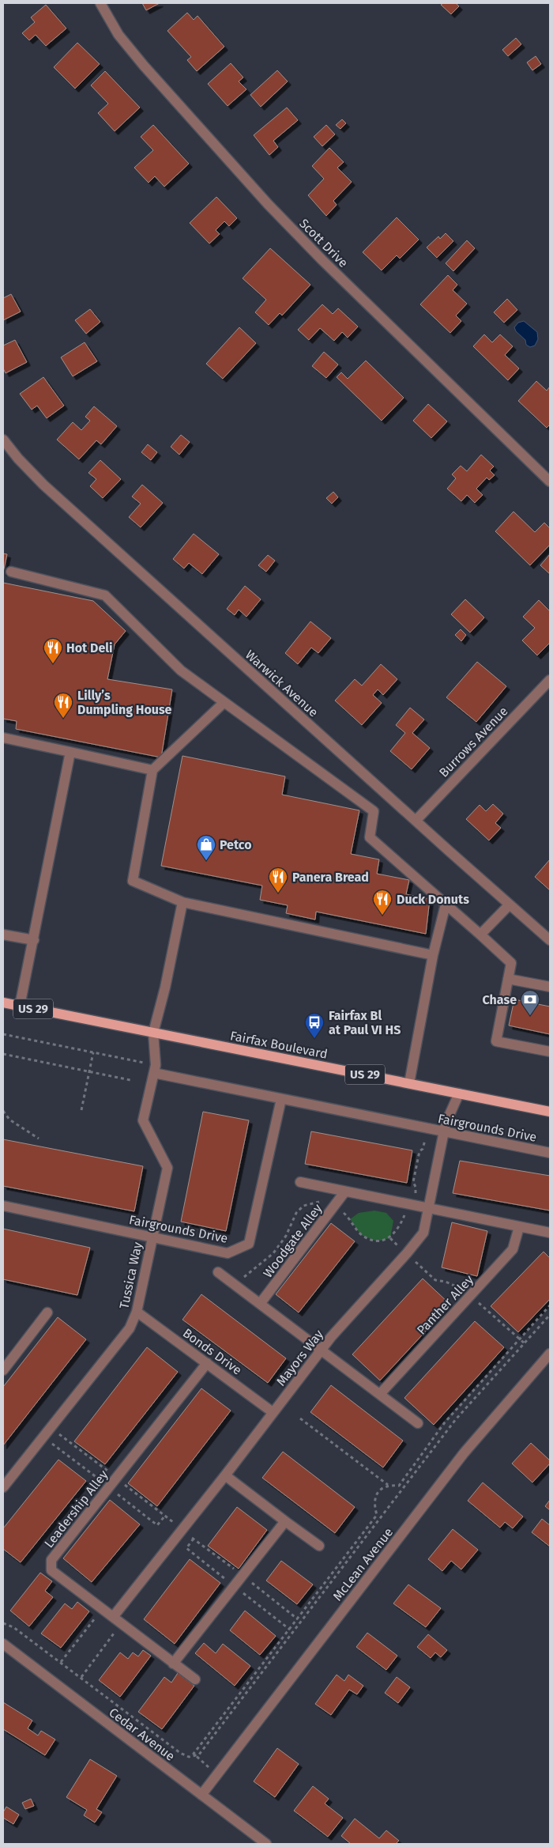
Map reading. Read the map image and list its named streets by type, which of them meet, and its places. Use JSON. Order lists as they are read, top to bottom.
{
  "streets": {
    "main road": ["US 29", "Fairfax Boulevard"],
    "street": [
      "Scott Drive",
      "Warwick Avenue",
      "Burrows Avenue",
      "Fairgrounds Drive",
      "Woodgate Alley",
      "Tussica Way",
      "Panther Alley",
      "Bonds Drive",
      "Mayors Way",
      "Leadership Alley",
      "McLean Avenue",
      "Cedar Avenue"
    ]
  },
  "crossings": [
    ["Warwick Avenue", "Burrows Avenue"],
    ["Fairfax Boulevard", "Tussica Way"],
    ["Fairfax Boulevard", "Mayors Way"],
    ["Fairgrounds Drive", "Tussica Way"],
    ["Fairgrounds Drive", "Mayors Way"],
    ["Woodgate Alley", "Mayors Way"],
    ["Tussica Way", "Bonds Drive"],
    ["Bonds Drive", "Mayors Way"],
    ["Bonds Drive", "Leadership Alley"],
    ["Mayors Way", "Leadership Alley"],
    ["McLean Avenue", "Cedar Avenue"]
  ],
  "places": {
    "restaurant": [
      "Hot Deli",
      "Lilly’s Dumpling House",
      "Panera Bread",
      "Duck Donuts"
    ],
    "shop": ["Petco"],
    "bank": ["Chase"],
    "bus stop": ["Fairfax Bl at Paul VI HS"]
  }
}
